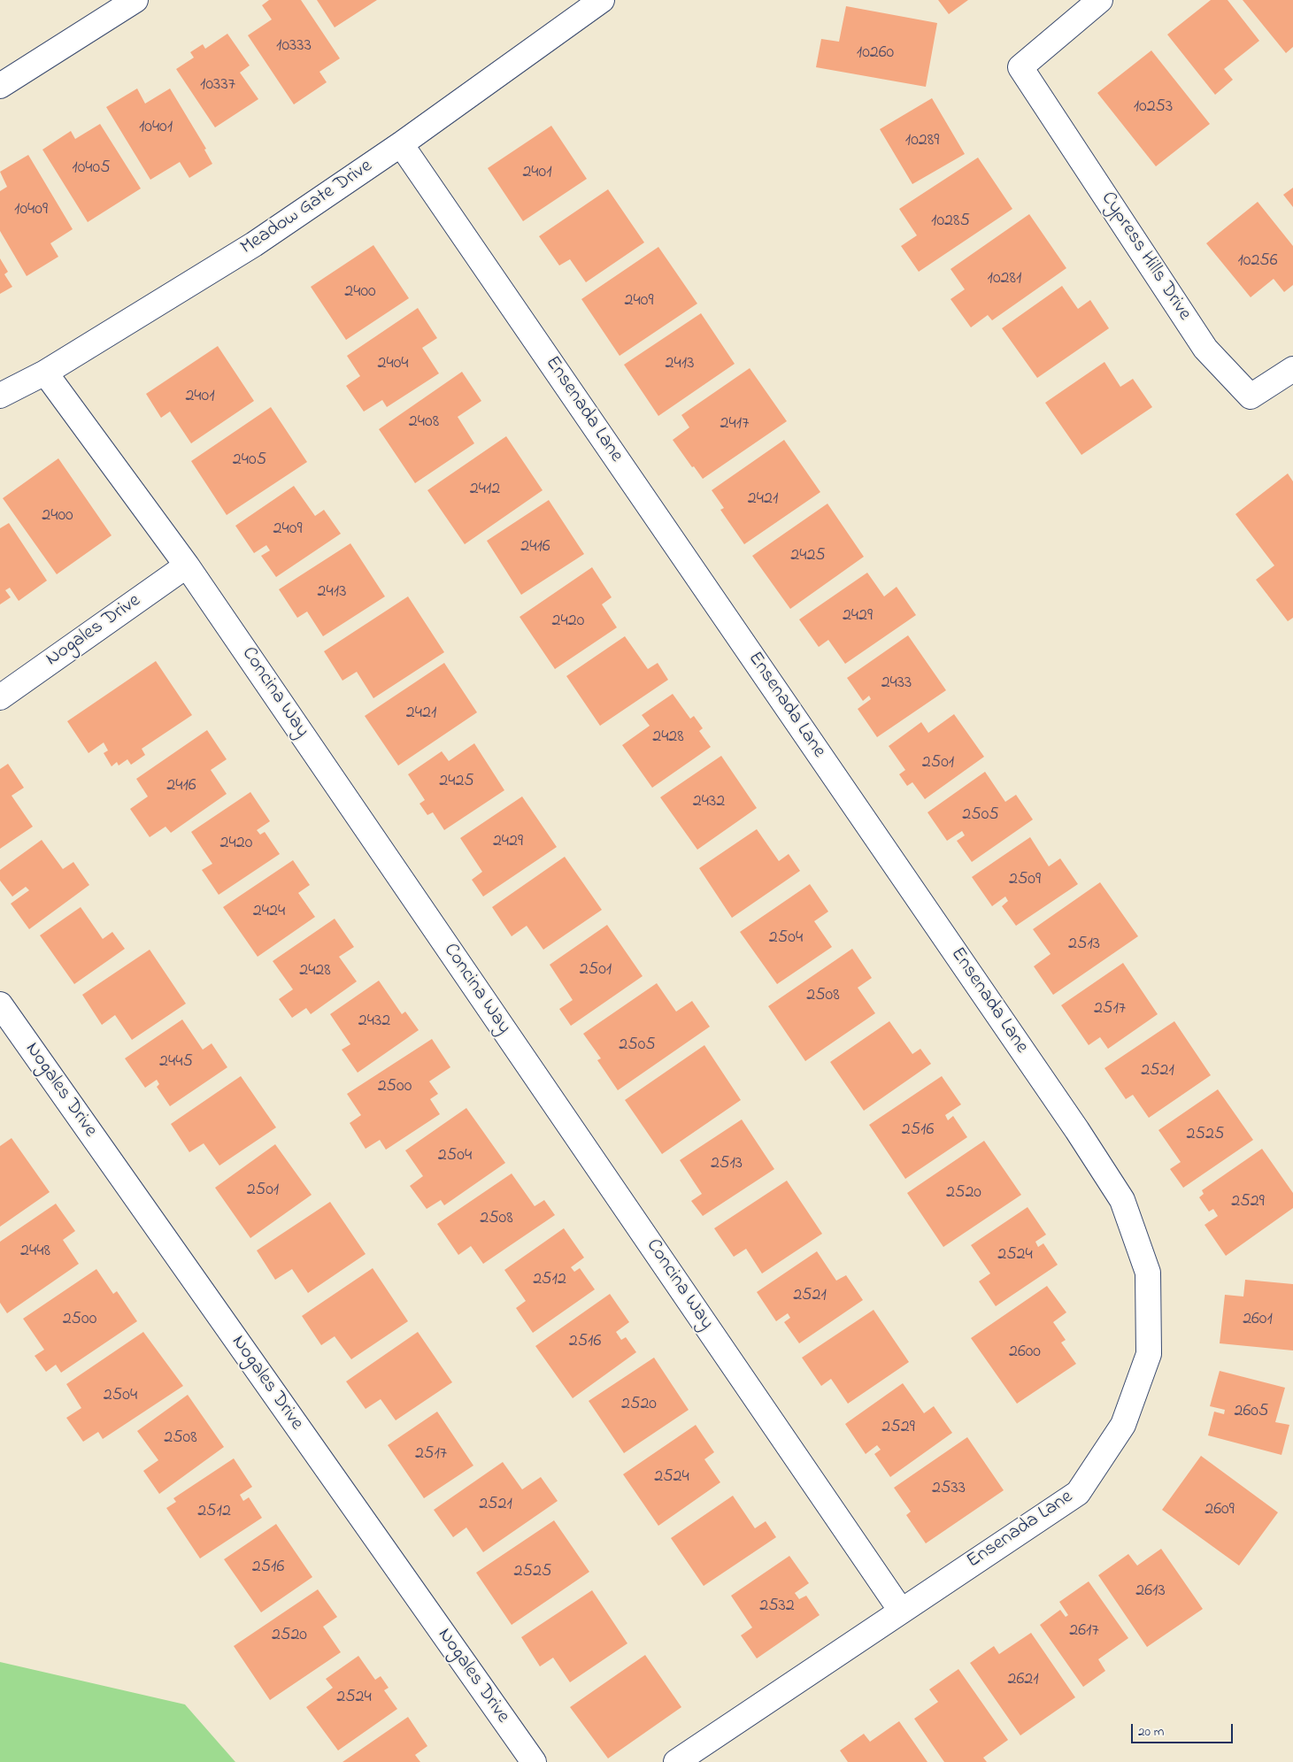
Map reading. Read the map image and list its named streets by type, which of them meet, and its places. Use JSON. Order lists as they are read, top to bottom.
{
  "streets": {
    "street": [
      "Meadow Gate Drive",
      "Cypress Hills Drive",
      "Ensenada Lane",
      "Nogales Drive",
      "Concina Way"
    ]
  },
  "crossings": [
    ["Meadow Gate Drive", "Ensenada Lane"],
    ["Meadow Gate Drive", "Concina Way"],
    ["Ensenada Lane", "Concina Way"],
    ["Nogales Drive", "Concina Way"]
  ],
  "house_numbers": [
    "10333",
    "10260",
    "10337",
    "10253",
    "10401",
    "10289",
    "10405",
    "2401",
    "10409",
    "10285",
    "10256",
    "10281",
    "2400",
    "2409",
    "2404",
    "2413",
    "2401",
    "2408",
    "2417",
    "2405",
    "2412",
    "2421",
    "2400",
    "2409",
    "2416",
    "2425",
    "2413",
    "2429",
    "2420",
    "2433",
    "2421",
    "2428",
    "2501",
    "2425",
    "2416",
    "2432",
    "2505",
    "2429",
    "2420",
    "2509",
    "2424",
    "2504",
    "2513",
    "2501",
    "2428",
    "2508",
    "2517",
    "2432",
    "2505",
    "2445",
    "2521",
    "2500",
    "2516",
    "2525",
    "2504",
    "2513",
    "2501",
    "2520",
    "2529",
    "2508",
    "2448",
    "2524",
    "2512",
    "2521",
    "2500",
    "2601",
    "2516",
    "2600",
    "2504",
    "2520",
    "2605",
    "2529",
    "2508",
    "2517",
    "2524",
    "2533",
    "2521",
    "2609",
    "2512",
    "2516",
    "2525",
    "2613",
    "2532",
    "2617",
    "2520",
    "2621",
    "2524"
  ],
  "scale_bar": "20 m"
}
